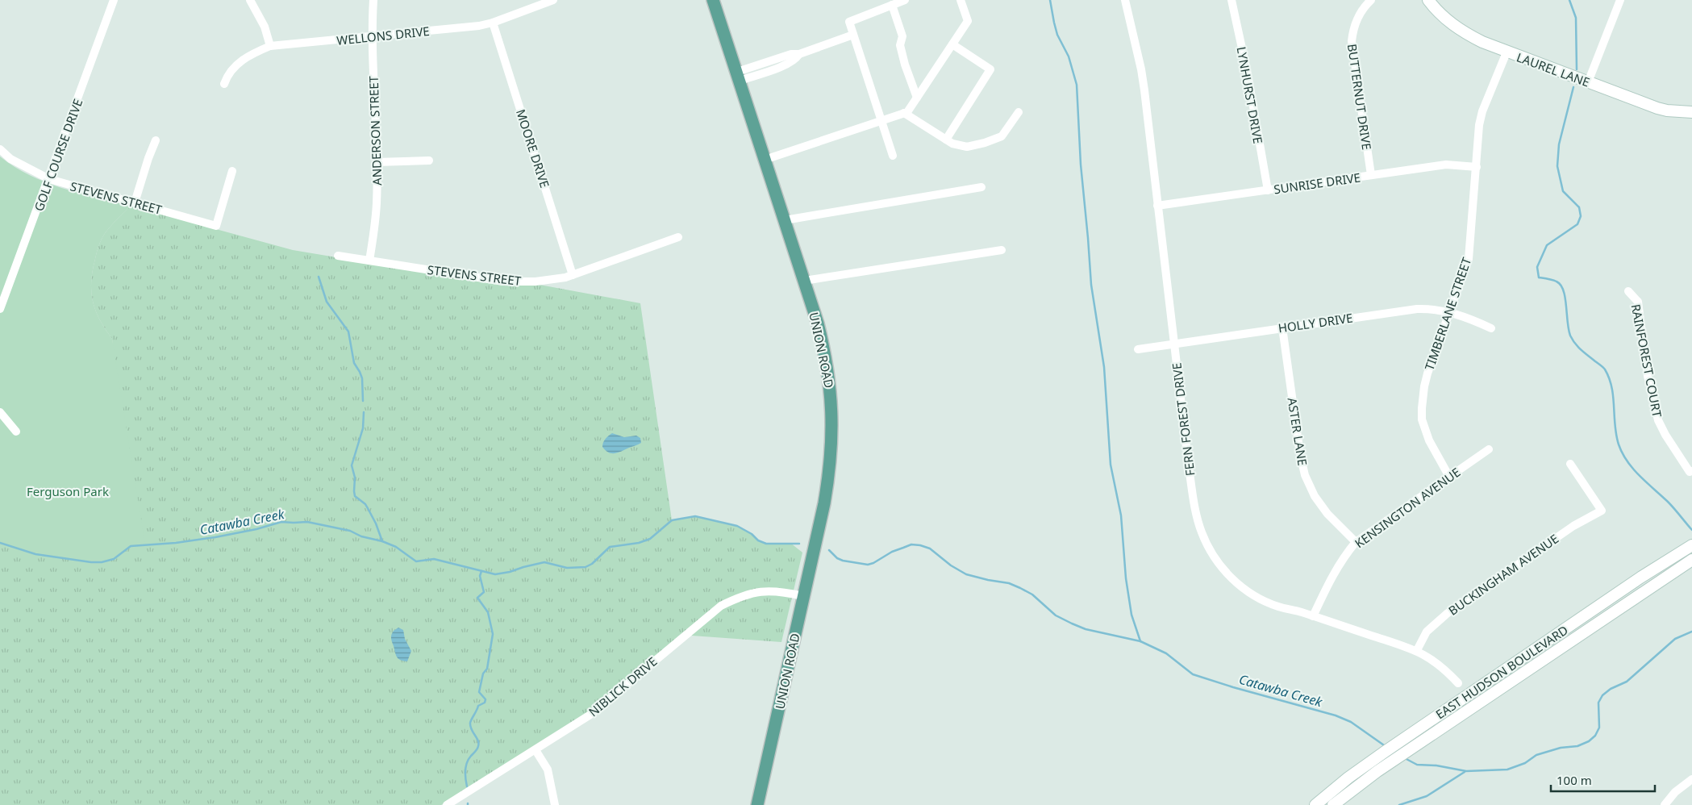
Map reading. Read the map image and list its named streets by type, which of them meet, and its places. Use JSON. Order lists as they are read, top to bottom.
{
  "streets": {
    "main road": ["LAUREL LANE", "UNION ROAD", "EAST HUDSON BOULEVARD"],
    "street": [
      "WELLONS DRIVE",
      "LYNHURST DRIVE",
      "BUTTERNUT DRIVE",
      "ANDERSON STREET",
      "MOORE DRIVE",
      "GOLF COURSE DRIVE",
      "SUNRISE DRIVE",
      "STEVENS STREET",
      "TIMBERLANE STREET",
      "HOLLY DRIVE",
      "RAINFOREST COURT",
      "FERN FOREST DRIVE",
      "ASTER LANE",
      "KENSINGTON AVENUE",
      "BUCKINGHAM AVENUE",
      "NIBLICK DRIVE"
    ]
  },
  "crossings": [
    ["WELLONS DRIVE", "ANDERSON STREET"],
    ["WELLONS DRIVE", "MOORE DRIVE"],
    ["LAUREL LANE", "TIMBERLANE STREET"],
    ["LYNHURST DRIVE", "SUNRISE DRIVE"],
    ["BUTTERNUT DRIVE", "SUNRISE DRIVE"],
    ["ANDERSON STREET", "STEVENS STREET"],
    ["MOORE DRIVE", "STEVENS STREET"],
    ["GOLF COURSE DRIVE", "STEVENS STREET"],
    ["SUNRISE DRIVE", "TIMBERLANE STREET"],
    ["SUNRISE DRIVE", "FERN FOREST DRIVE"],
    ["TIMBERLANE STREET", "HOLLY DRIVE"],
    ["TIMBERLANE STREET", "KENSINGTON AVENUE"],
    ["HOLLY DRIVE", "FERN FOREST DRIVE"],
    ["HOLLY DRIVE", "ASTER LANE"],
    ["UNION ROAD", "NIBLICK DRIVE"],
    ["FERN FOREST DRIVE", "KENSINGTON AVENUE"],
    ["FERN FOREST DRIVE", "BUCKINGHAM AVENUE"],
    ["ASTER LANE", "KENSINGTON AVENUE"]
  ],
  "water": ["Catawba Creek"],
  "parks": ["Ferguson Park"],
  "scale_bar": "100 m"
}
